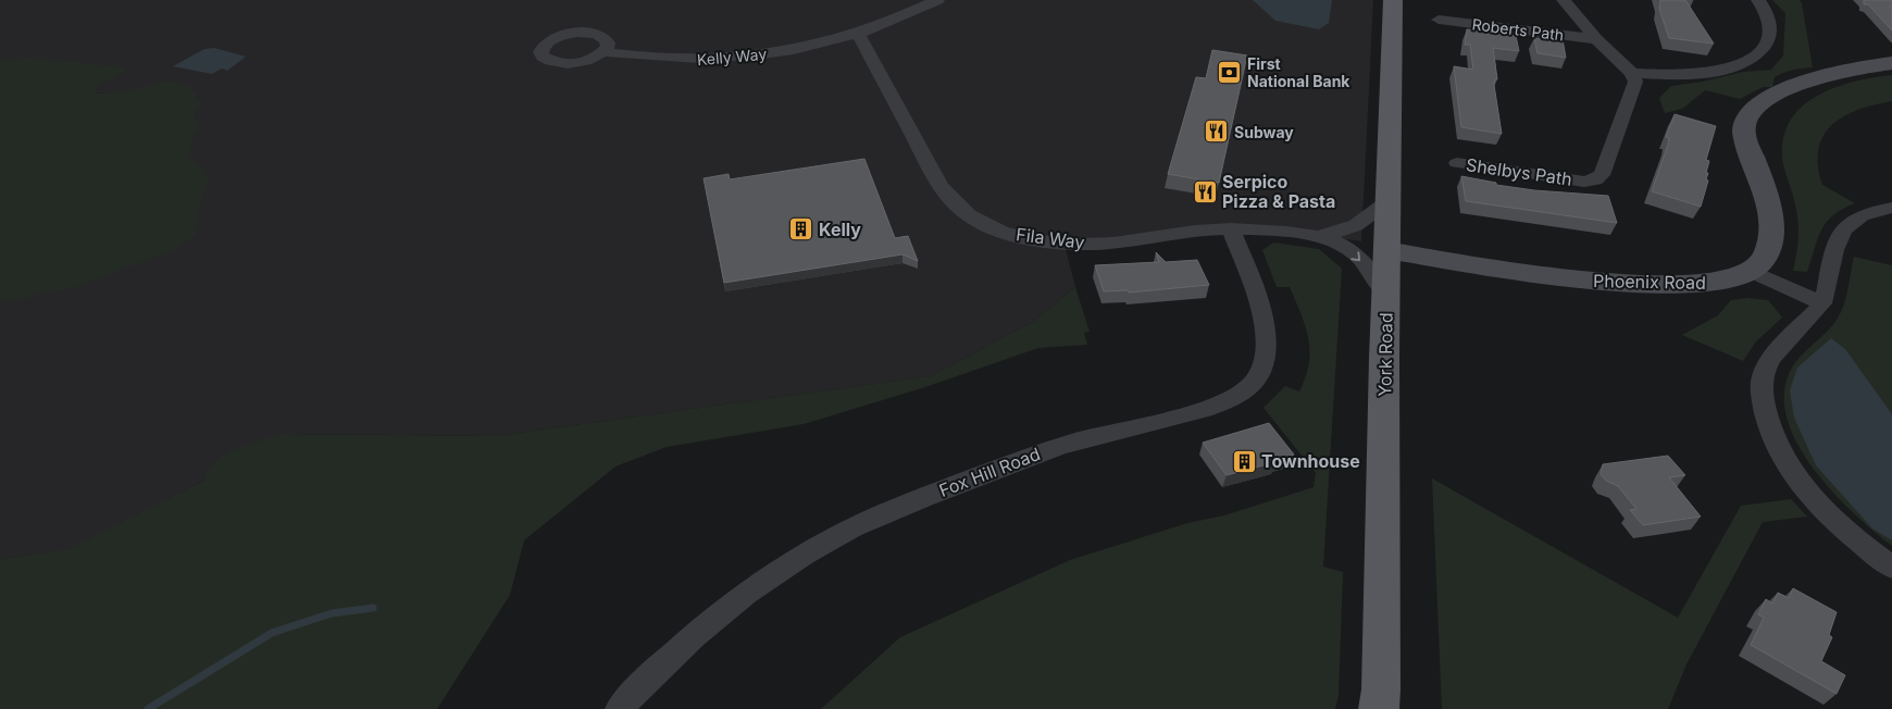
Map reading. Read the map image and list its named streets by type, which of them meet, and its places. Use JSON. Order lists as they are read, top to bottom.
{
  "streets": {
    "main road": ["York Road"],
    "street": [
      "Roberts Path",
      "Kelly Way",
      "Shelbys Path",
      "Fila Way",
      "Phoenix Road",
      "Fox Hill Road"
    ]
  },
  "crossings": [
    ["Roberts Path", "Shelbys Path"],
    ["Kelly Way", "Fila Way"],
    ["Fila Way", "York Road"],
    ["Fila Way", "Fox Hill Road"],
    ["Phoenix Road", "York Road"]
  ],
  "places": {
    "bank": ["First National Bank"],
    "restaurant": ["Subway", "Serpico Pizza & Pasta"],
    "building": ["Kelly", "Townhouse"]
  }
}
